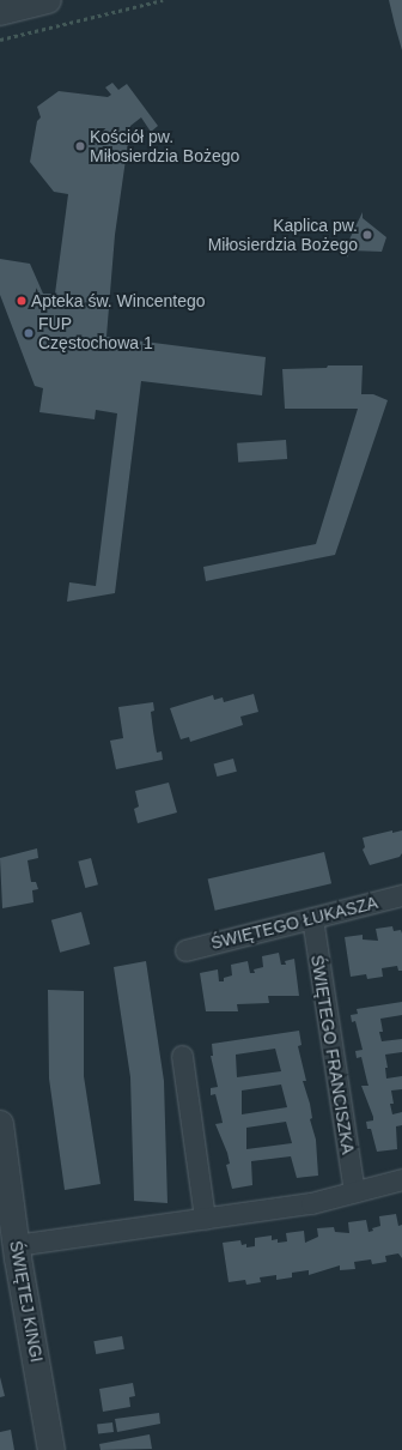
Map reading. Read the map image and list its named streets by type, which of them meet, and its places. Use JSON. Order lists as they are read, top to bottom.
{
  "streets": {
    "street": ["ŚWIĘTEGO ŁUKASZA", "ŚWIĘTEGO FRANCISZKA", "ŚWIĘTEJ KINGI"]
  },
  "crossings": [
    ["ŚWIĘTEGO ŁUKASZA", "ŚWIĘTEGO FRANCISZKA"]
  ],
  "places": [
    "Kościół pw. Miłosierdzia Bożego",
    "Kaplica pw. Miłosierdzia Bożego",
    "Apteka św. Wincentego",
    "FUP Częstochowa 1"
  ]
}
